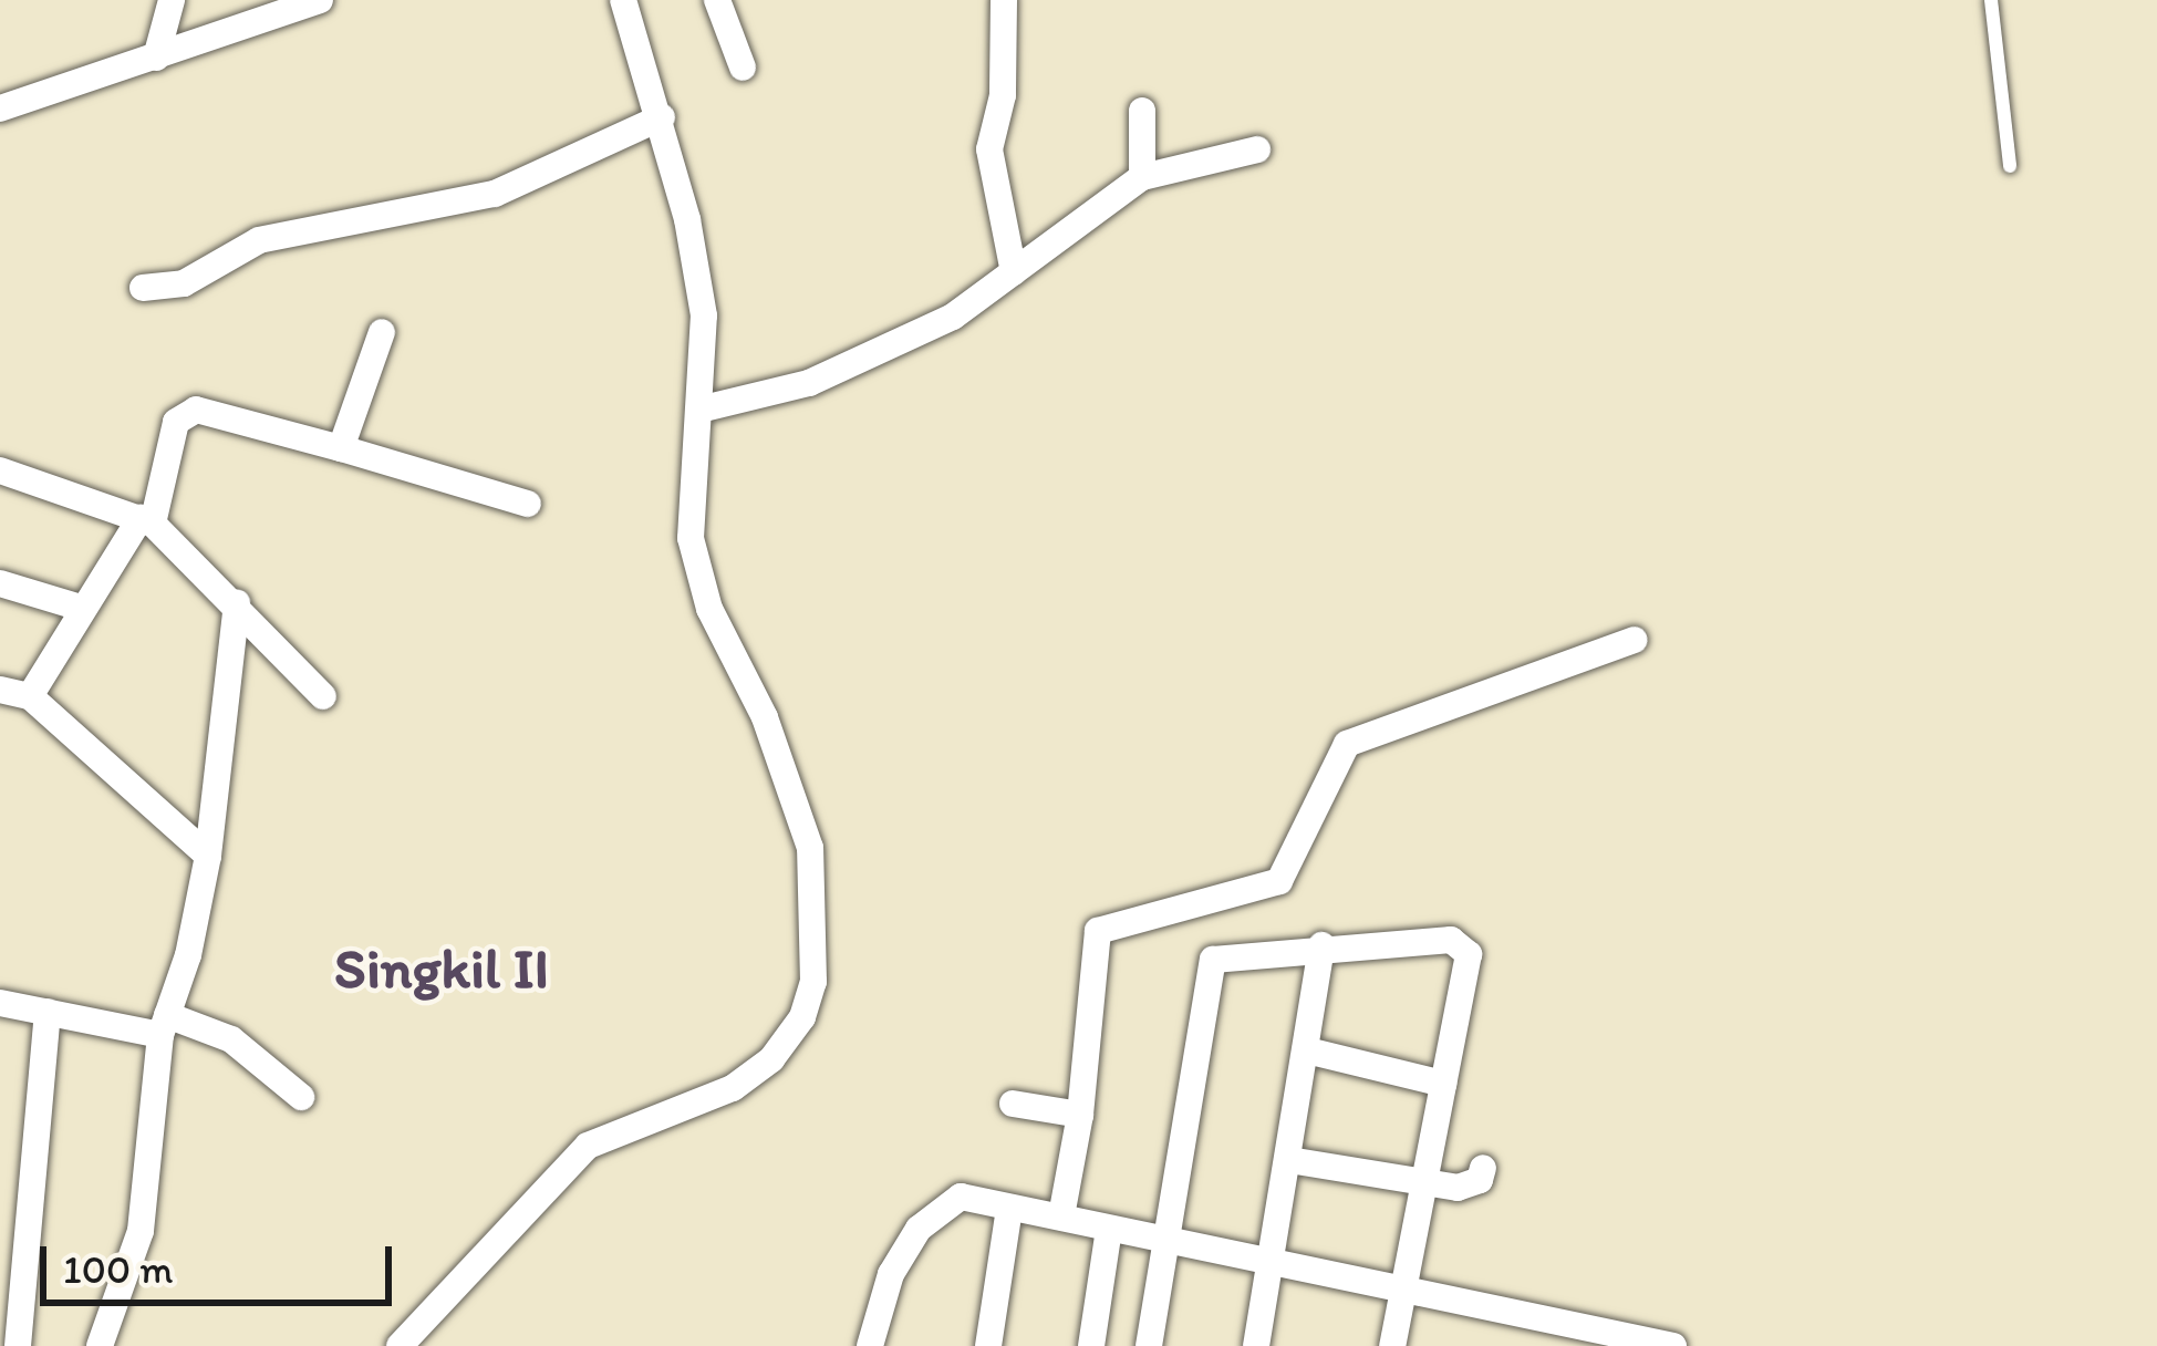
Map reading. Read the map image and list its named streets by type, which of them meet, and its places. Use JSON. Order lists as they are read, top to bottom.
{
  "districts": ["Singkil II"],
  "scale_bar": "100 m"
}
